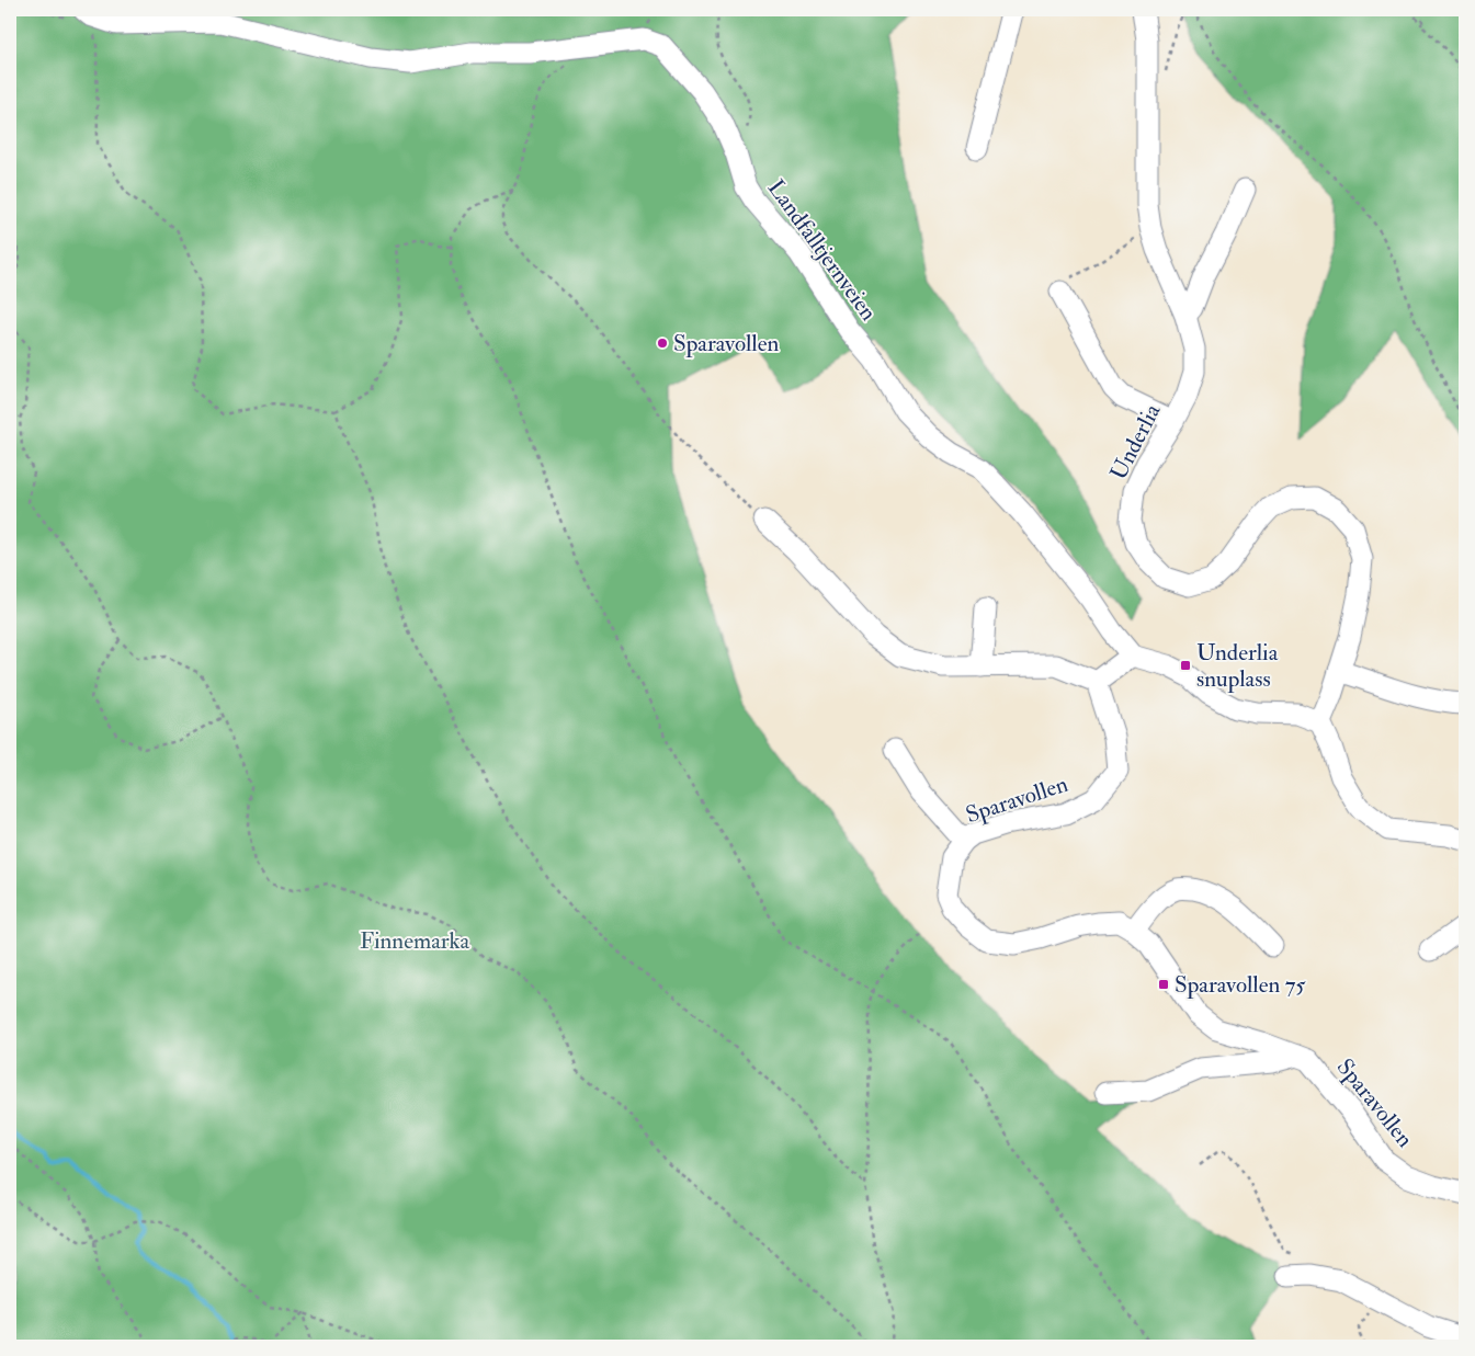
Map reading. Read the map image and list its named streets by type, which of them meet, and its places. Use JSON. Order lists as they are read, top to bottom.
{
  "streets": {
    "street": ["Landfalltjernveien", "Underlia", "Sparavollen"]
  },
  "parks": ["Finnemarka"],
  "places": {
    "other": ["Sparavollen"],
    "transit": ["Underlia snuplass", "Sparavollen 75"]
  }
}
